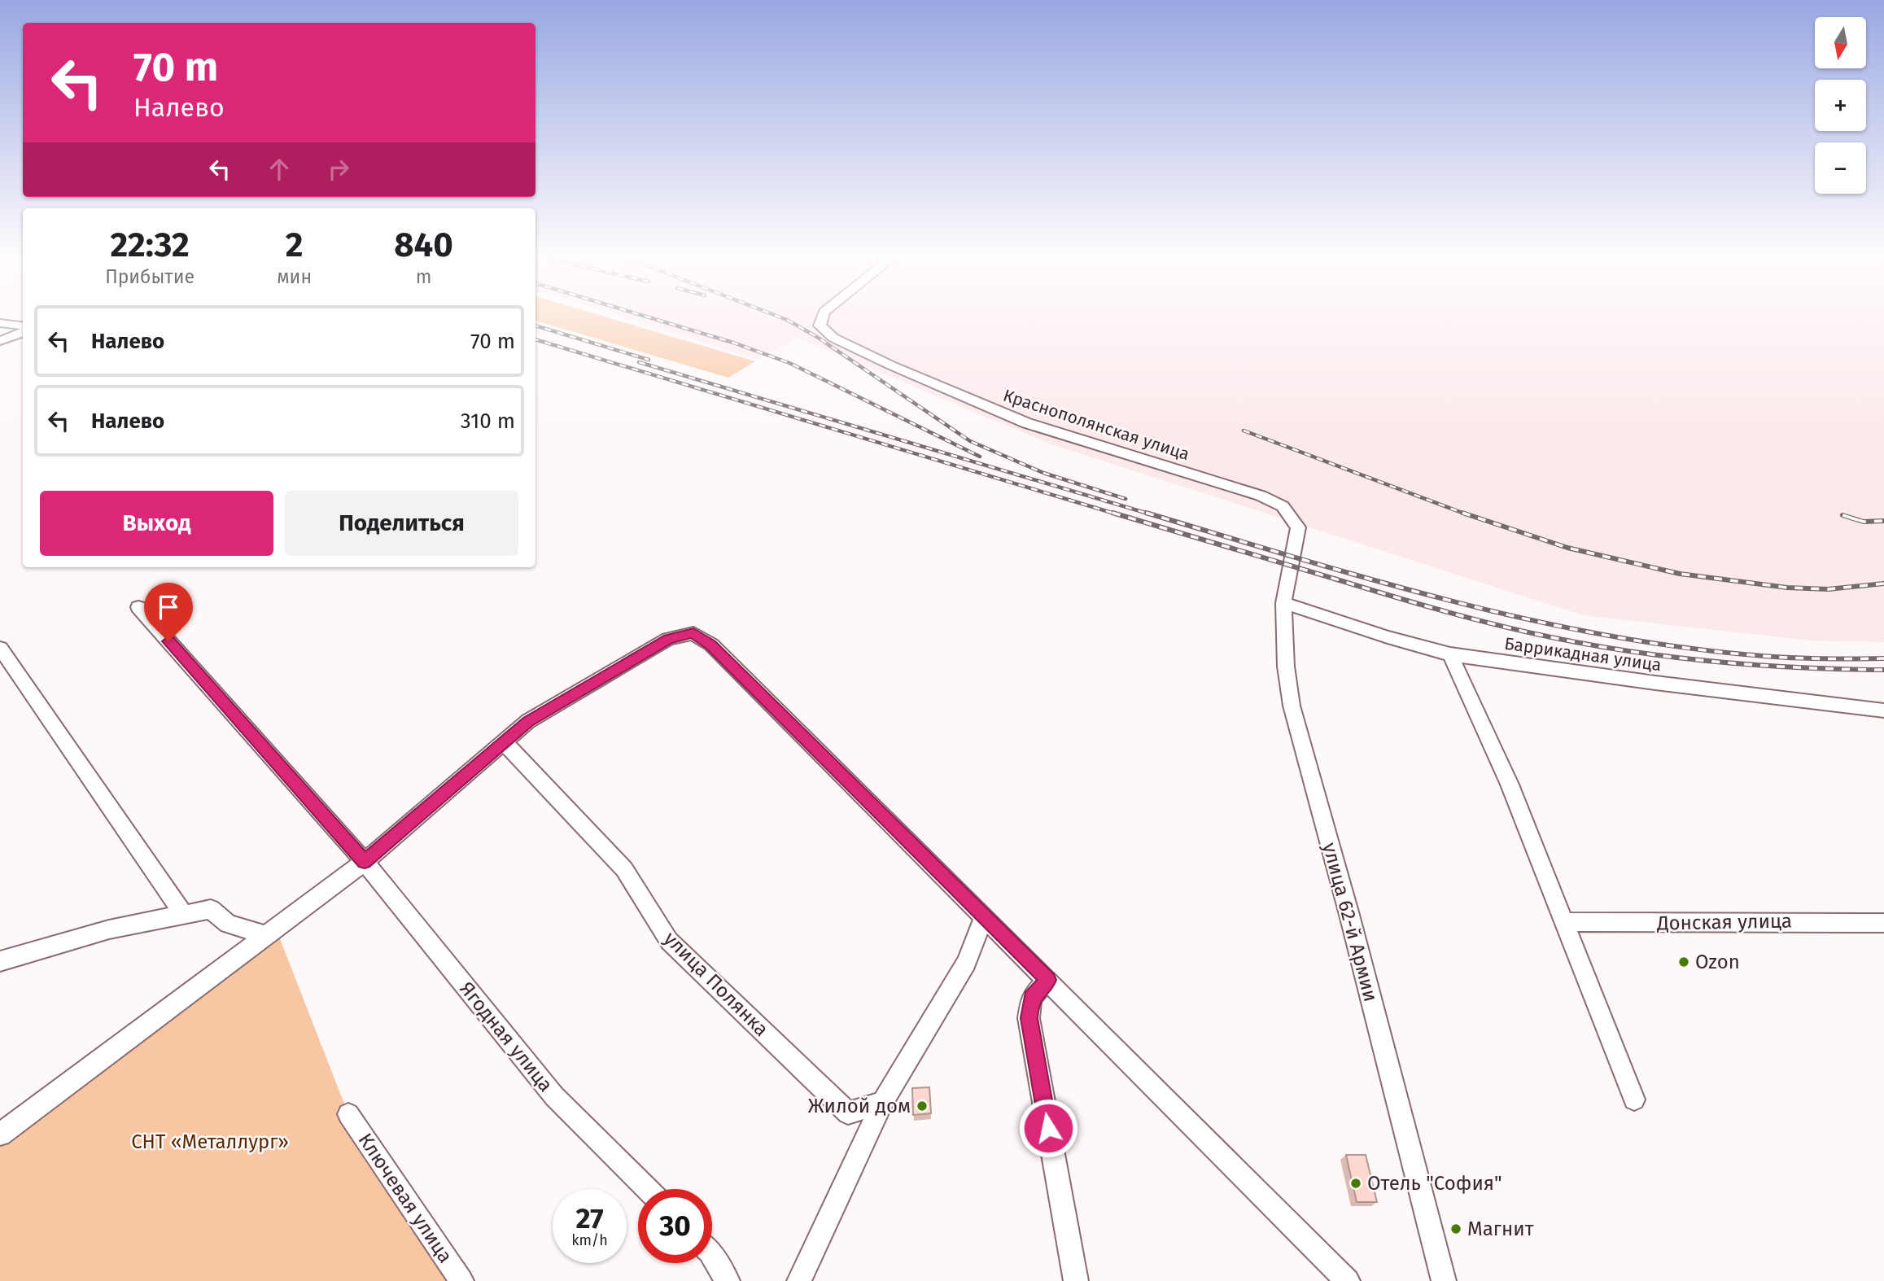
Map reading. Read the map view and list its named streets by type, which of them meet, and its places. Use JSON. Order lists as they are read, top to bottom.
{
  "streets": {
    "street": [
      "Краснополянская улица",
      "Баррикадная улица",
      "улица 62-й Армии",
      "Донская улица",
      "улица Полянка",
      "Ягодная улица",
      "Ключевая улица"
    ]
  },
  "crossings": [
    ["Краснополянская улица", "улица 62-й Армии"],
    ["Баррикадная улица", "улица 62-й Армии"]
  ],
  "parks": ["СНТ «Металлург»"],
  "places": [
    "Ozon",
    "Жилой дом",
    "Отель \"София\"",
    "Магнит"
  ],
  "north": "bottom",
  "page": {
    "map_buttons": ["+", "−"],
    "turn": ["70 m", "Налево"],
    "eta": [
      "22:32",
      "Прибытие",
      "2",
      "мин",
      "840",
      "m"
    ],
    "list": [
      {
        "name": "Налево",
        "value": "70 m"
      },
      {
        "name": "Налево",
        "value": "310 m"
      }
    ],
    "buttons": ["Выход", "Поделиться"],
    "speed": "27 km/h",
    "limit": "30"
  }
}
